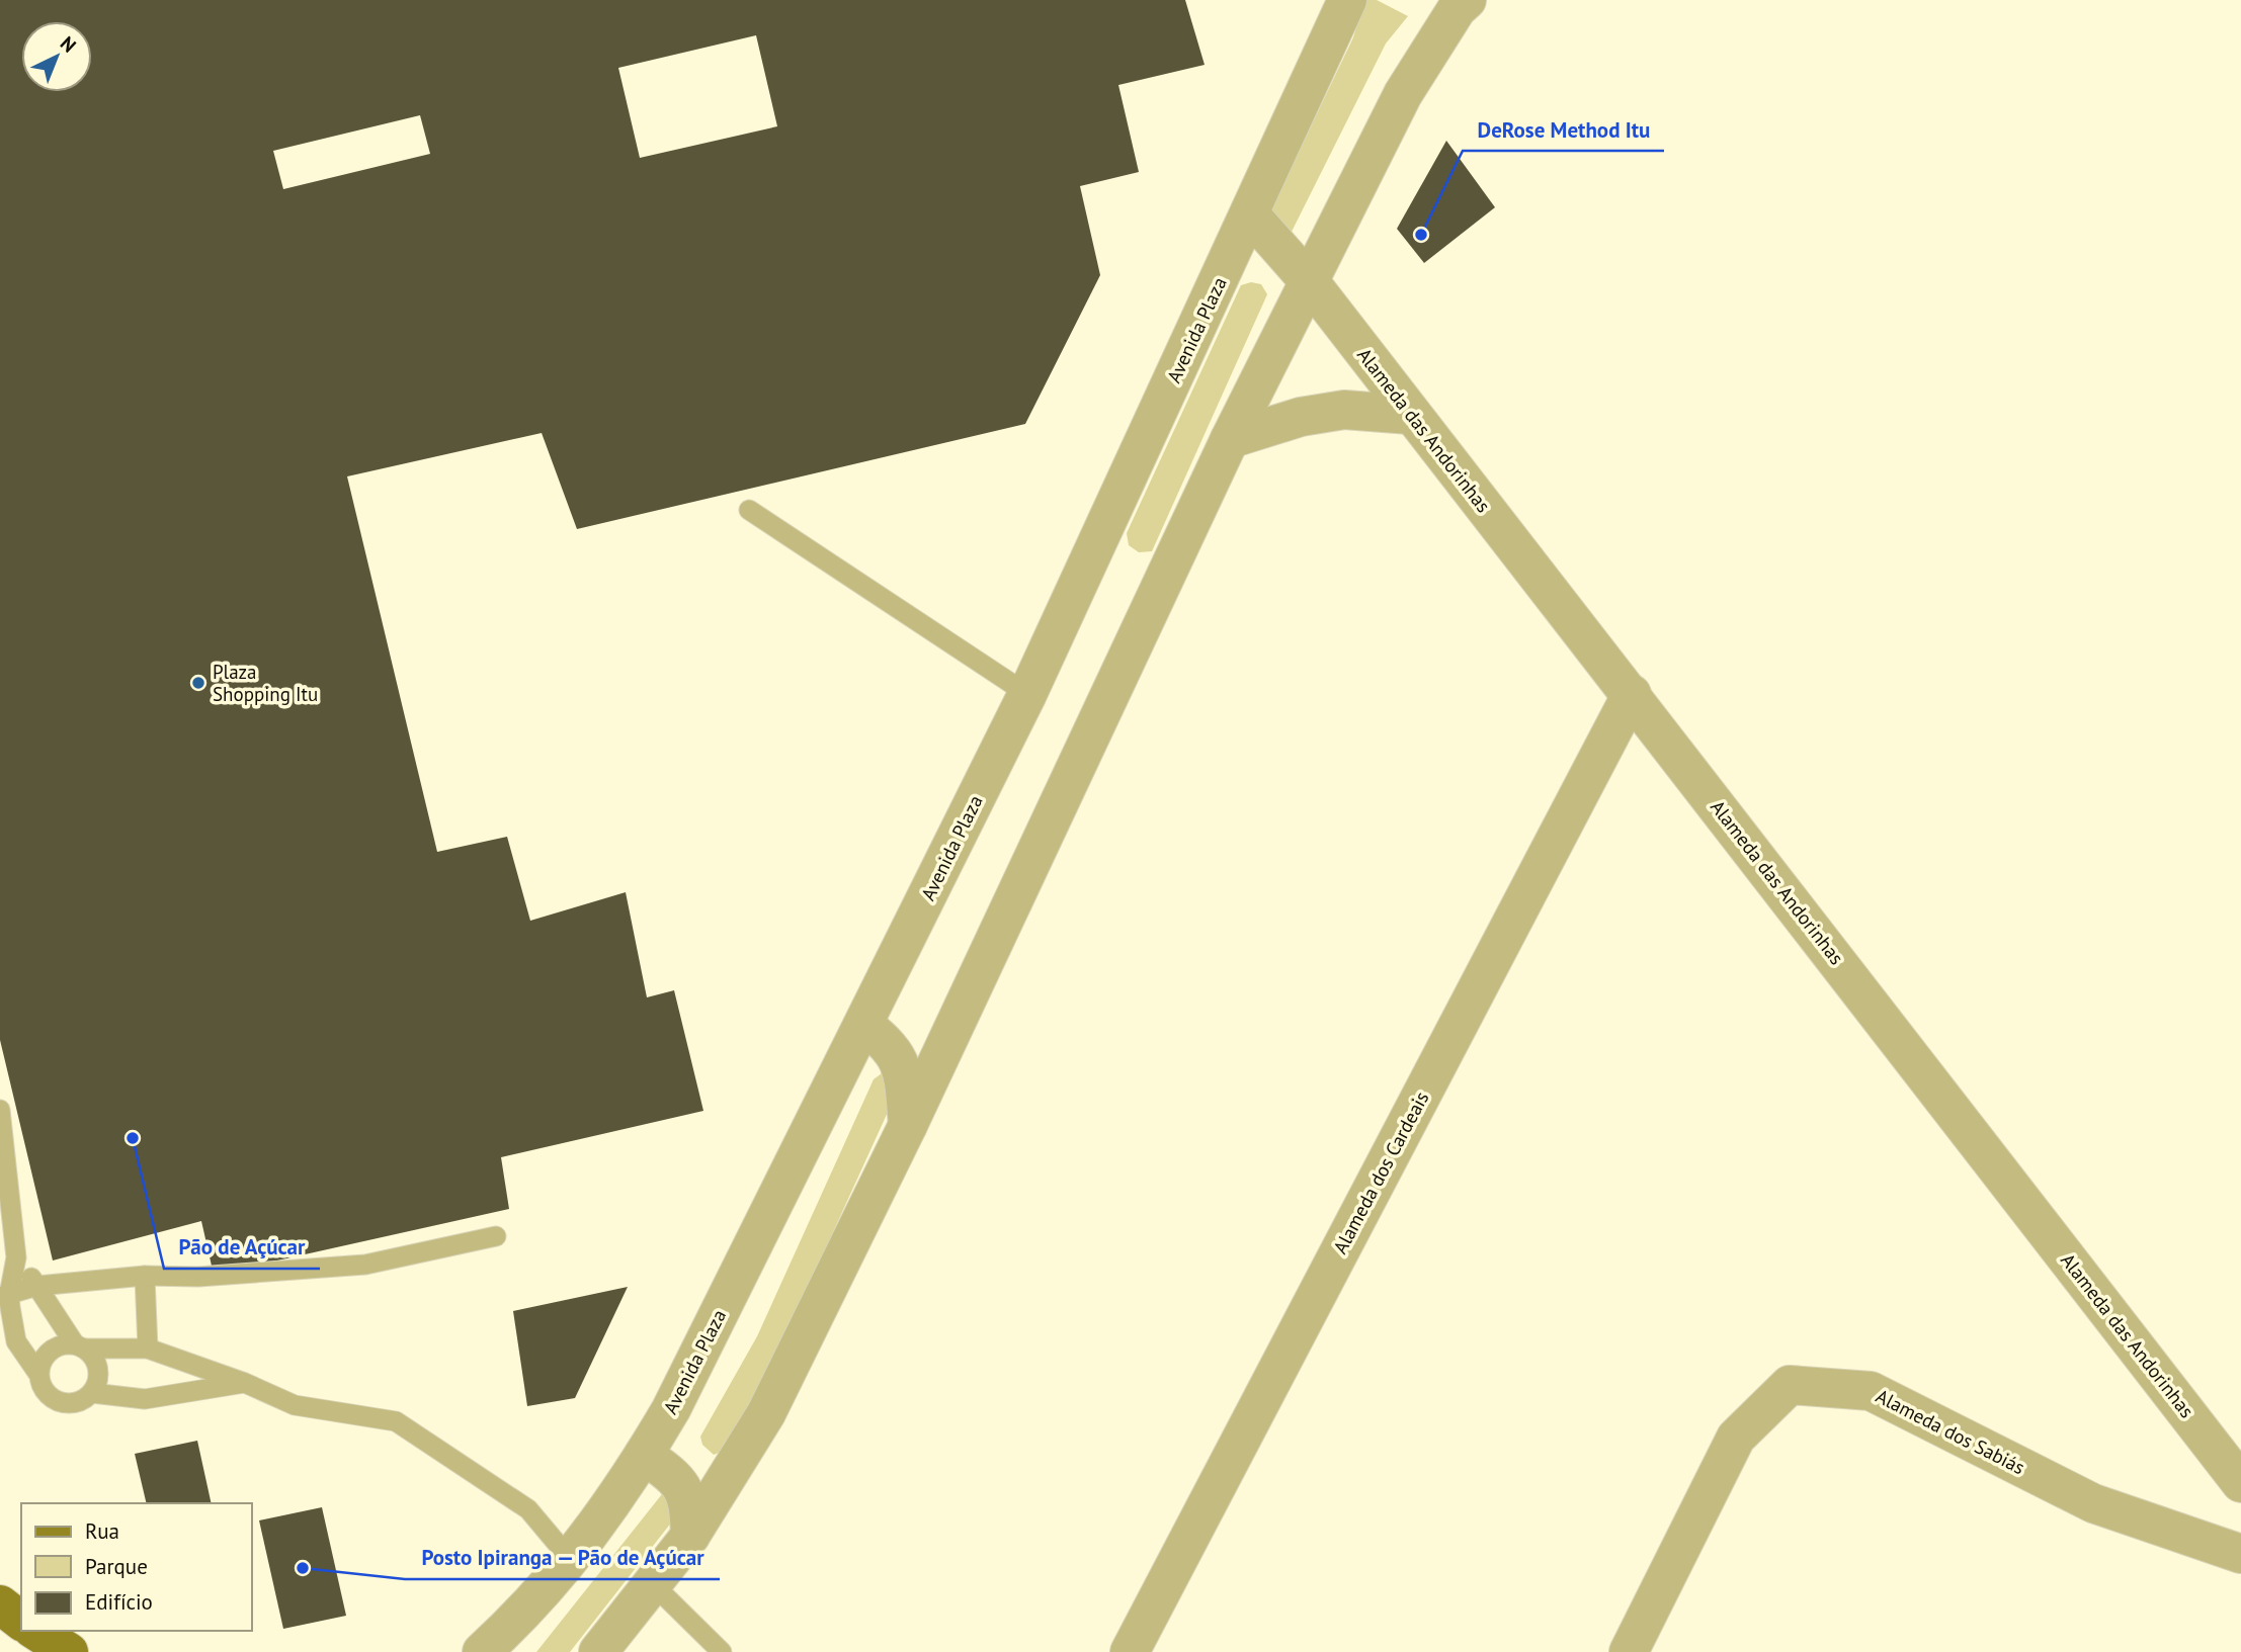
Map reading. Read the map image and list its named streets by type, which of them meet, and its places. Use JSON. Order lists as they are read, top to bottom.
{
  "streets": {
    "street": [
      "Avenida Plaza",
      "Alameda das Andorinhas",
      "Alameda dos Cardeais",
      "Alameda dos Sabiás"
    ]
  },
  "crossings": [
    ["Avenida Plaza", "Alameda das Andorinhas"],
    ["Alameda das Andorinhas", "Alameda dos Cardeais"]
  ],
  "places": [
    "DeRose Method Itu",
    "Plaza Shopping Itu",
    "Pão de Açúcar",
    "Posto Ipiranga — Pão de Açúcar"
  ],
  "legend": ["Rua", "Parque", "Edifício"],
  "north": "top right"
}
